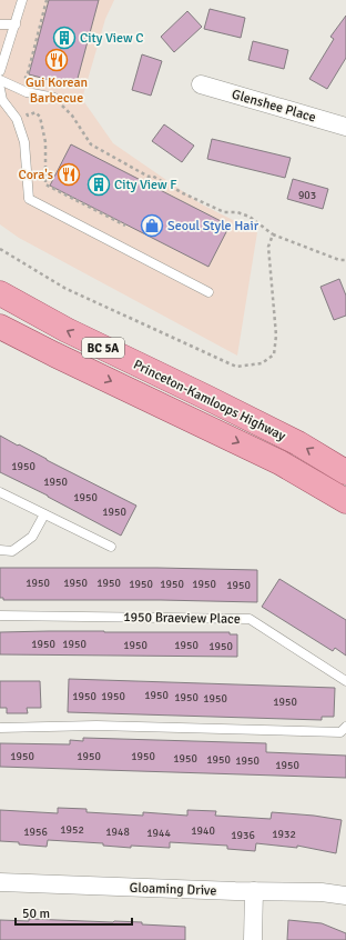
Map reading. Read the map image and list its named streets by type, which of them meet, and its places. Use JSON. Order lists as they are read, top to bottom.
{
  "streets": {
    "main road": ["BC 5A", "Princeton-Kamloops Highway"],
    "street": ["Glenshee Place", "Gloaming Drive"],
    "lane": ["1950 Braeview Place"]
  },
  "places": {
    "building": ["City View C", "City View F"],
    "restaurant": ["Gui Korean Barbecue", "Cora's"],
    "shop": ["Seoul Style Hair"]
  },
  "house_numbers": [
    "903",
    "1950",
    "1950",
    "1950",
    "1950",
    "1950",
    "1950",
    "1950",
    "1950",
    "1950",
    "1950",
    "1950",
    "1950",
    "1950",
    "1950",
    "1950",
    "1950",
    "1950",
    "1950",
    "1950",
    "1950",
    "1950",
    "1950",
    "1950",
    "1950",
    "1950",
    "1950",
    "1950",
    "1950",
    "1950",
    "1952",
    "1940",
    "1956",
    "1948",
    "1944",
    "1932",
    "1936"
  ],
  "scale_bar": "50 m"
}
